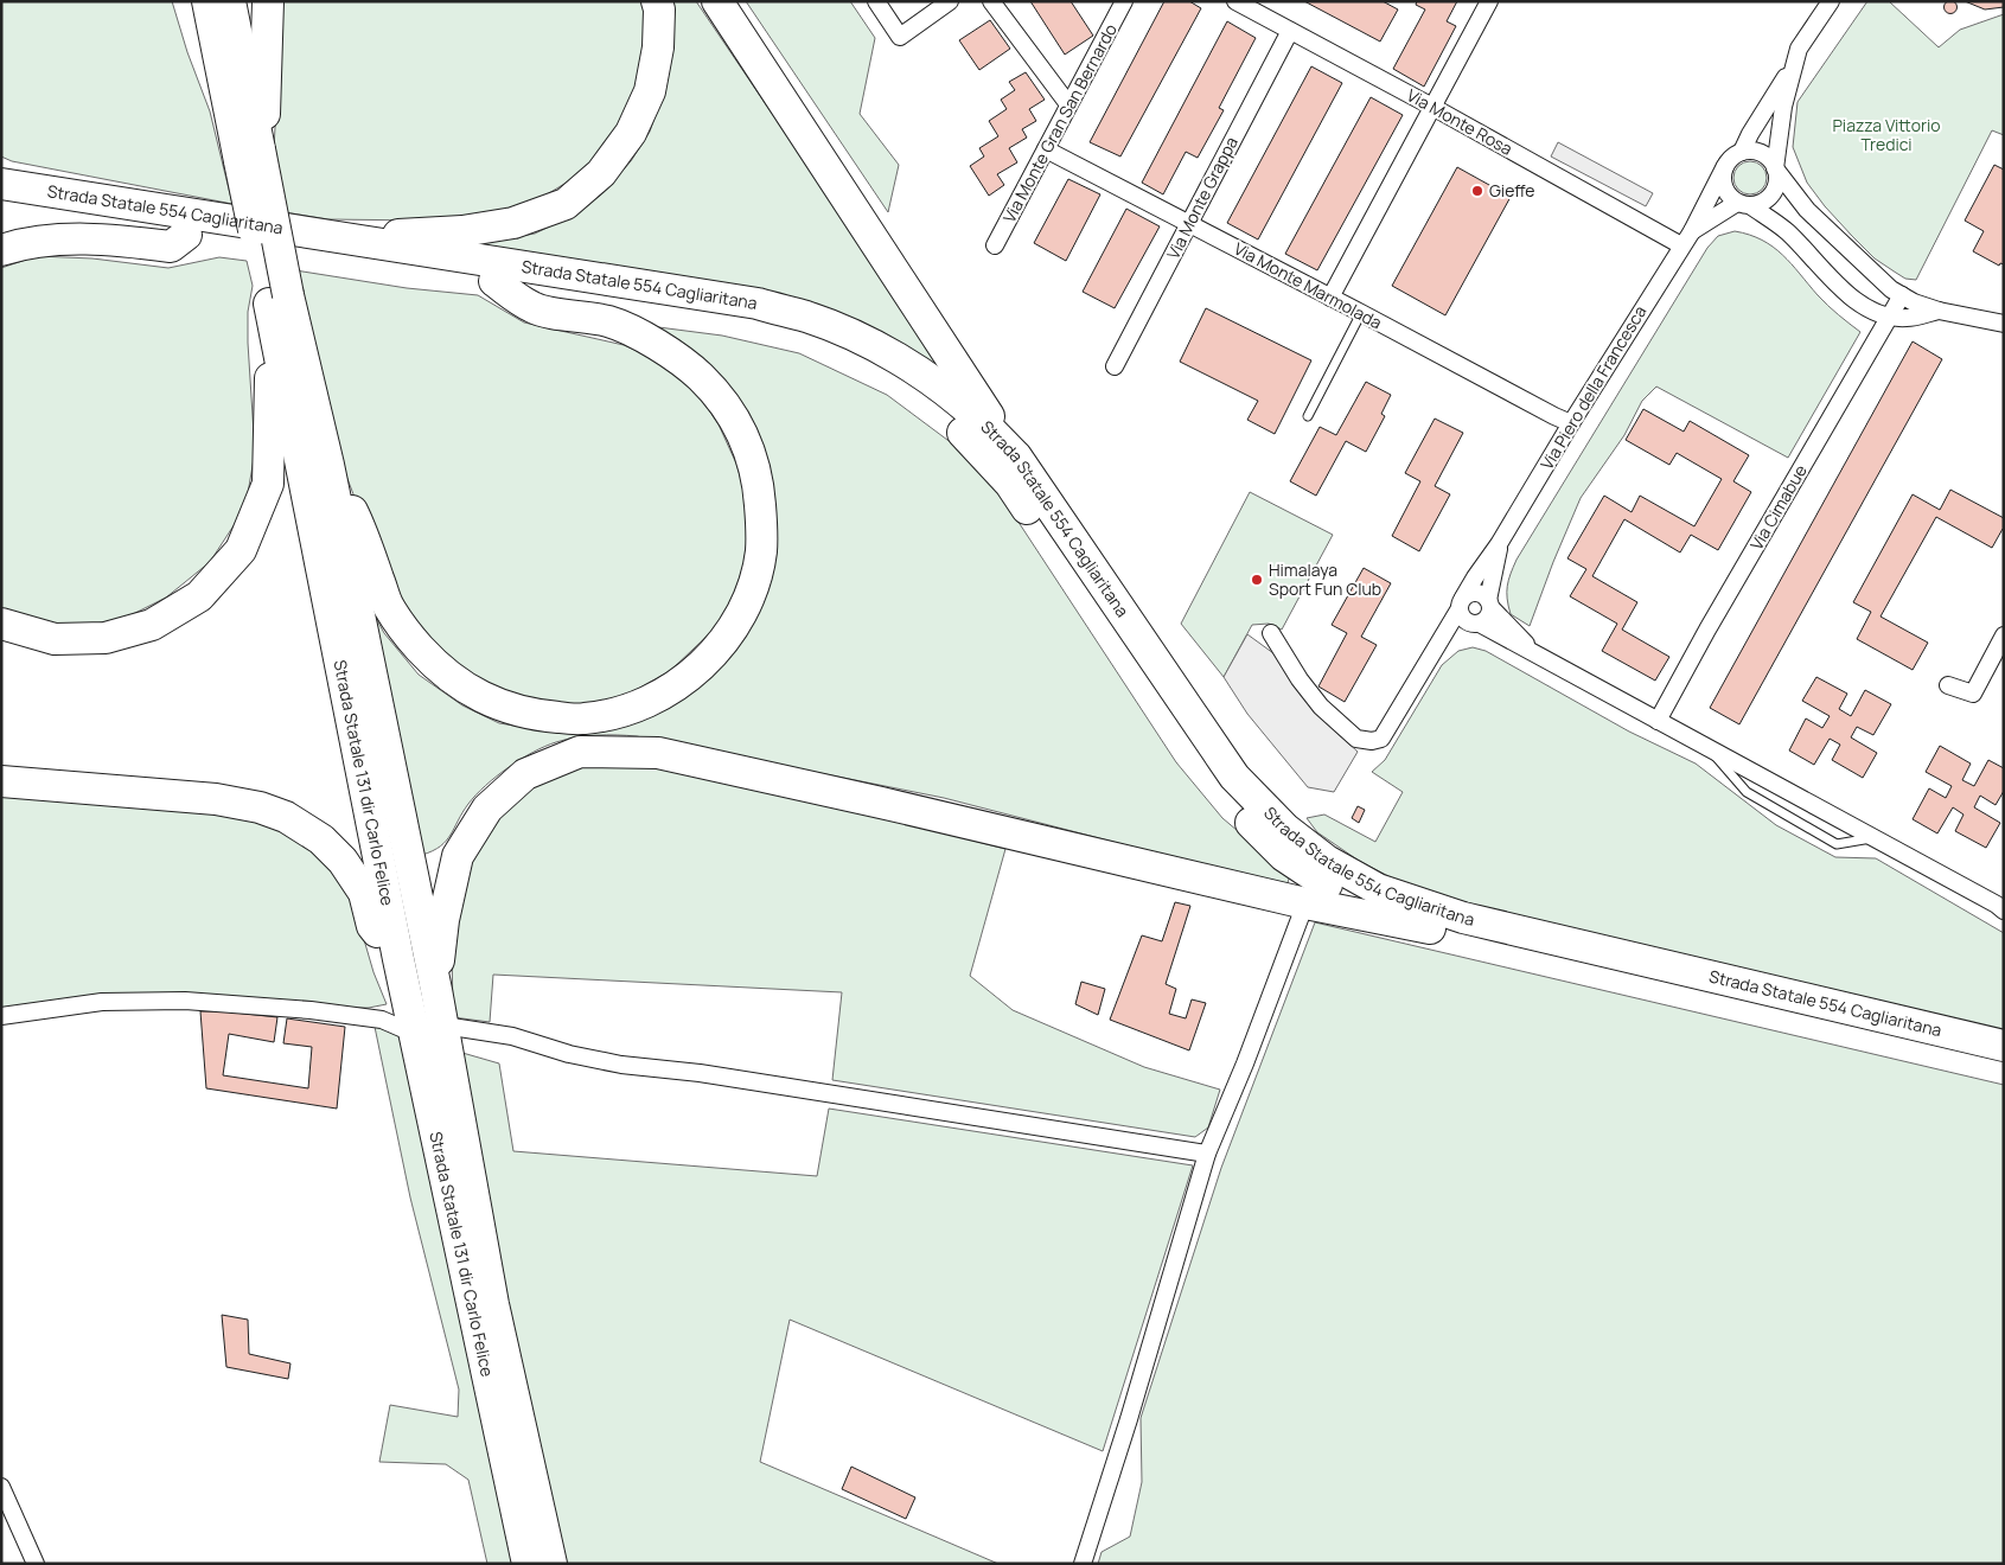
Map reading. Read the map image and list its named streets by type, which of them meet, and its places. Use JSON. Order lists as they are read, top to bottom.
{
  "streets": {
    "highway": ["Strada Statale 554 Cagliaritana", "Strada Statale 131 dir Carlo Felice"],
    "street": [
      "Via Monte Rosa",
      "Via Monte Gran San Bernardo",
      "Via Monte Grappa",
      "Via Monte Marmolada",
      "Via Piero della Francesca",
      "Via Cimabue"
    ]
  },
  "crossings": [
    ["Via Monte Rosa", "Via Monte Grappa"],
    ["Via Monte Rosa", "Via Piero della Francesca"],
    ["Via Monte Gran San Bernardo", "Via Monte Marmolada"],
    ["Via Monte Grappa", "Via Monte Marmolada"],
    ["Via Monte Marmolada", "Via Piero della Francesca"]
  ],
  "parks": ["Piazza Vittorio Tredici"],
  "places": ["Gieffe", "Himalaya Sport Fun Club"]
}
